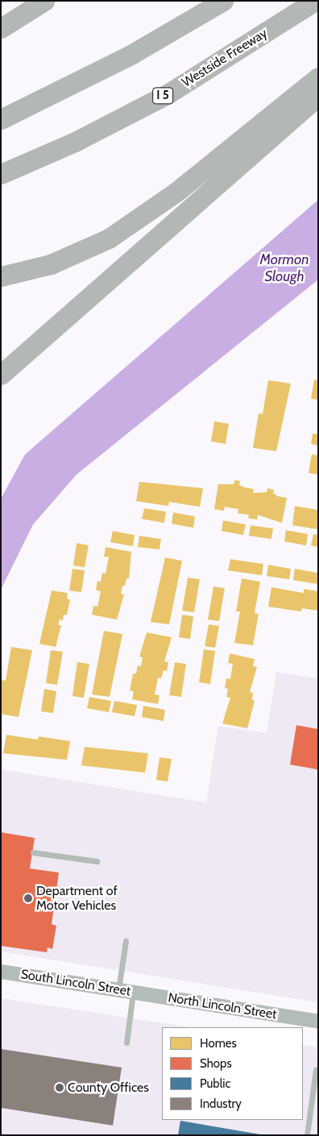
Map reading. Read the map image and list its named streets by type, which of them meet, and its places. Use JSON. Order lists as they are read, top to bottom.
{
  "streets": {
    "highway": ["Westside Freeway", "I 5"],
    "street": ["South Lincoln Street", "North Lincoln Street"]
  },
  "crossings": [
    ["South Lincoln Street", "North Lincoln Street"]
  ],
  "water": ["Mormon Slough"],
  "places": ["Department of Motor Vehicles", "County Offices"],
  "legend": [
    "Homes",
    "Shops",
    "Public",
    "Industry"
  ]
}
